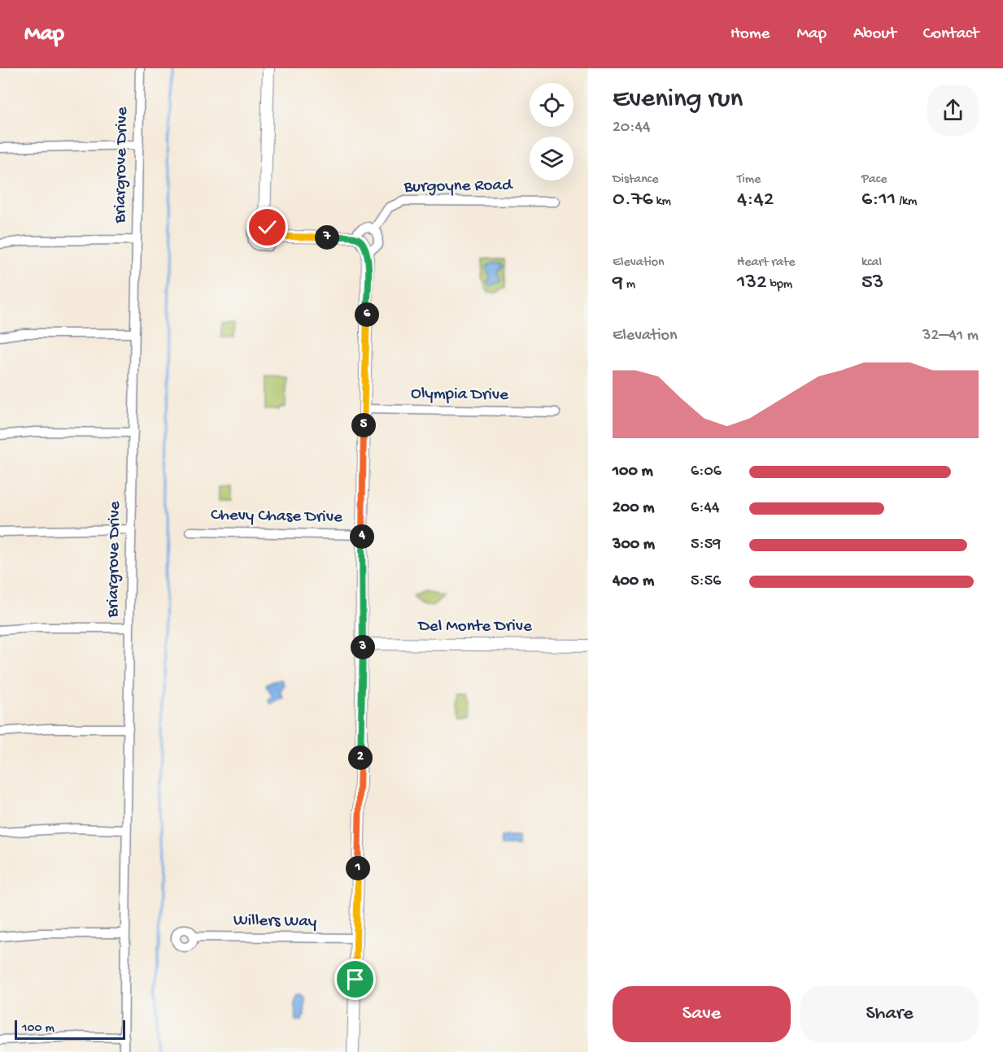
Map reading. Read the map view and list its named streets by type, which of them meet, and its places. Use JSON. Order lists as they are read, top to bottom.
{
  "streets": {
    "street": [
      "Briargrove Drive",
      "Burgoyne Road",
      "Olympia Drive",
      "Chevy Chase Drive",
      "Del Monte Drive",
      "Willers Way"
    ]
  },
  "scale_bar": "100 m",
  "page": {
    "header": "Map",
    "nav": [
      "Home",
      "Map",
      "About",
      "Contact"
    ],
    "heading": ["Evening run", "20:44"],
    "stats": [
      ["Distance", "0.76 km"],
      ["Time", "4:42"],
      ["Pace", "6:11 /km"],
      ["Elevation", "9 m"],
      ["Heart rate", "132 bpm"],
      ["kcal", "53"]
    ],
    "pins": [
      "7",
      "6",
      "5",
      "4",
      "3",
      "2",
      "1"
    ],
    "chart": ["Elevation", "32–41 m"],
    "list": [
      {
        "name": "100 m",
        "note": "6:06"
      },
      {
        "name": "200 m",
        "note": "6:44"
      },
      {
        "name": "300 m",
        "note": "5:59"
      },
      {
        "name": "400 m",
        "note": "5:56"
      }
    ],
    "buttons": ["Save", "Share"],
    "scale": "100 m"
  }
}
